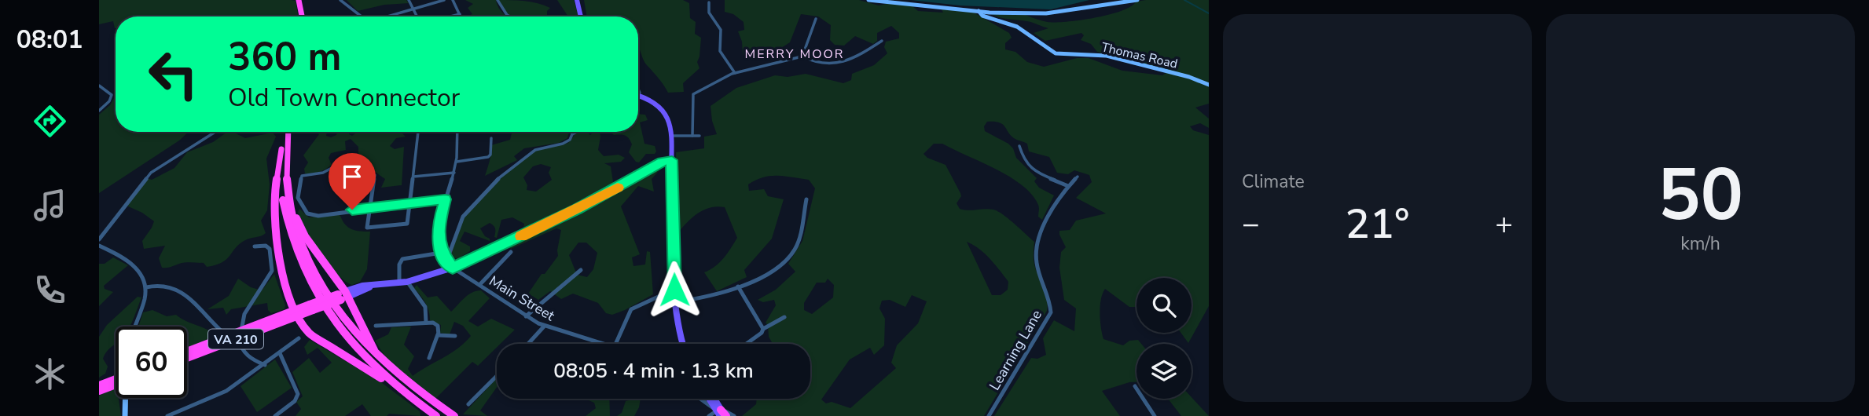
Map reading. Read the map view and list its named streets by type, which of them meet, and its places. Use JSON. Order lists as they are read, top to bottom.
{
  "streets": {
    "highway": ["VA 210"],
    "street": ["Thomas Road", "Main Street", "Learning Lane"]
  },
  "crossings": [
    ["Main Street", "VA 210"]
  ],
  "districts": ["MERRY MOOR"],
  "page": {
    "tabs": "08:01",
    "tile": [
      "Climate",
      ["50", "km/h"]
    ],
    "turn": ["360 m", "Old Town Connector"],
    "heat": ["−", "21°", "+"],
    "limit": "60",
    "trip": "08:05 · 4 min · 1.3 km"
  }
}
